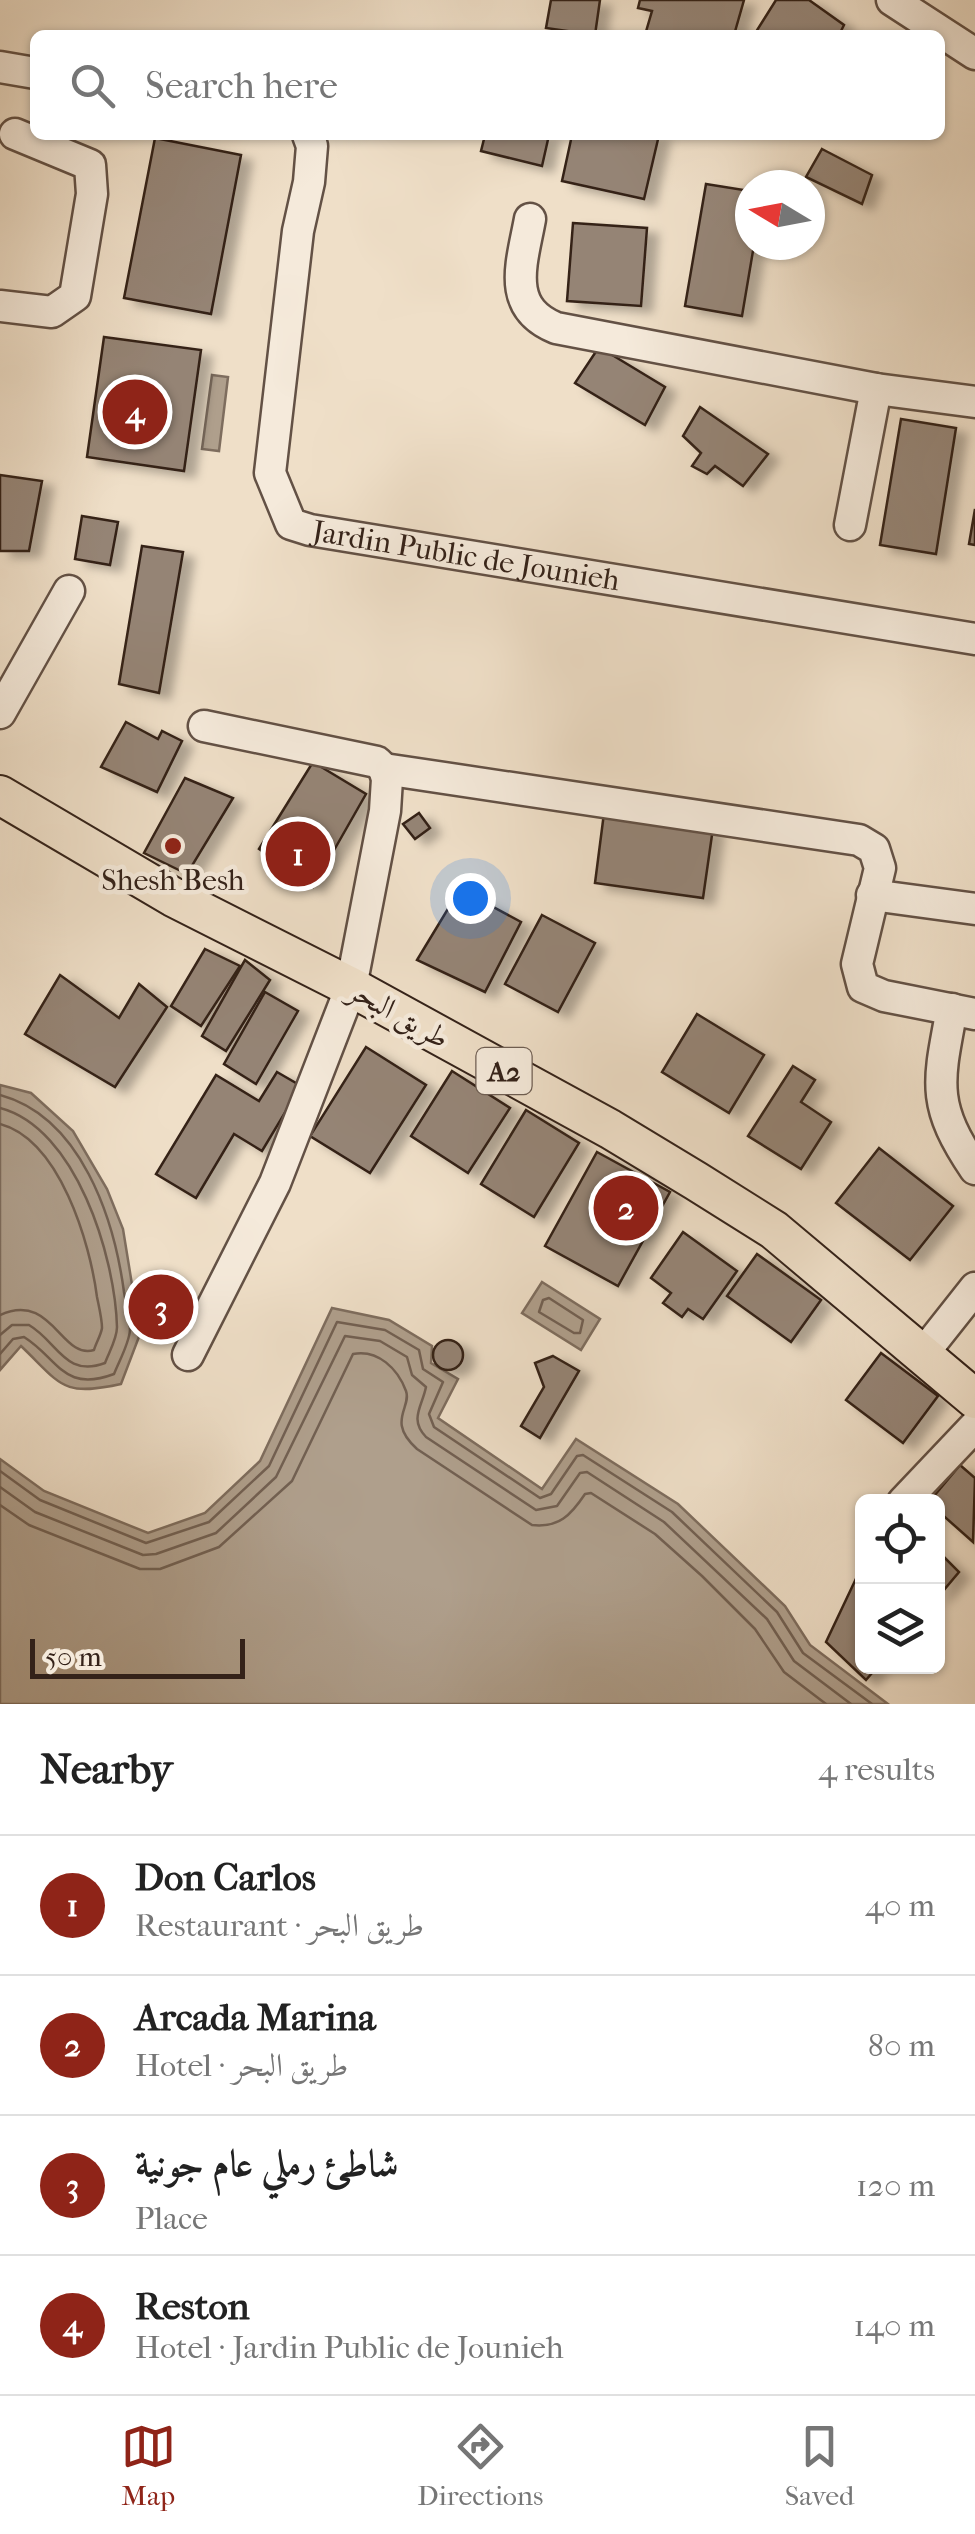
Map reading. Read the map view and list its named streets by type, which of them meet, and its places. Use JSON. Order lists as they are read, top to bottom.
{
  "streets": {
    "main road": ["طريق البحر", "A2"],
    "street": ["Jardin Public de Jounieh"]
  },
  "places": ["Shesh Besh"],
  "scale_bar": "50 m",
  "north": "left",
  "page": {
    "search": "Search here",
    "pins": [
      "4",
      "1",
      "2",
      "3"
    ],
    "scale": "50 m",
    "heading": ["Nearby", "4 results"],
    "list": [
      {
        "mark": "1",
        "name": "Don Carlos",
        "note": "Restaurant · طريق البحر",
        "value": "40 m"
      },
      {
        "mark": "2",
        "name": "Arcada Marina",
        "note": "Hotel · طريق البحر",
        "value": "80 m"
      },
      {
        "mark": "3",
        "name": "شاطئ رملي عام جونية",
        "note": "Place",
        "value": "120 m"
      },
      {
        "mark": "4",
        "name": "Reston",
        "note": "Hotel · Jardin Public de Jounieh",
        "value": "140 m"
      }
    ],
    "nav": ["Map", "Directions", "Saved"]
  }
}
